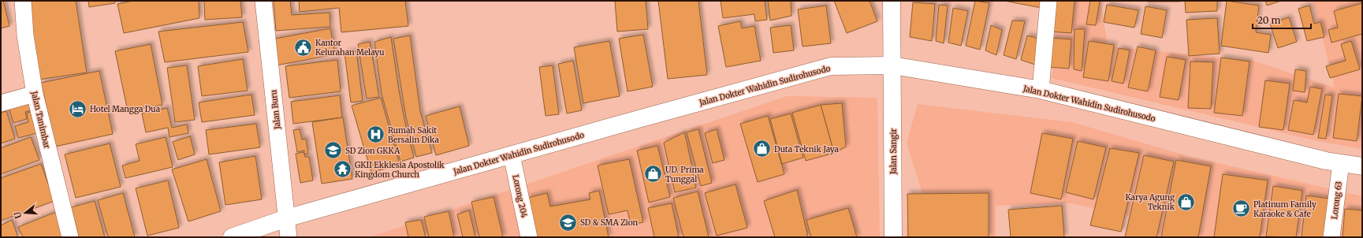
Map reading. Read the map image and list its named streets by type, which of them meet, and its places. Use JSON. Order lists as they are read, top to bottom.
{
  "streets": {
    "main road": ["Jalan Dokter Wahidin Sudirohusodo", "Jalan Sangir"],
    "street": [
      "Jalan Buru",
      "Jalan Tanimbar",
      "Lorong 204",
      "Lorong 63"
    ]
  },
  "crossings": [
    ["Jalan Dokter Wahidin Sudirohusodo", "Jalan Buru"],
    ["Jalan Dokter Wahidin Sudirohusodo", "Jalan Sangir"],
    ["Jalan Dokter Wahidin Sudirohusodo", "Lorong 204"],
    ["Jalan Dokter Wahidin Sudirohusodo", "Lorong 63"]
  ],
  "places": {
    "public building": ["Kantor Kelurahan Melayu"],
    "hotel": ["Hotel Mangga Dua"],
    "hospital": ["Rumah Sakit Bersalin Dika"],
    "shop": ["Duta Teknik Jaya", "UD. Prima Tunggal", "Karya Agung Teknik"],
    "school or university": ["SD Zion GKKA", "SD & SMA Zion"],
    "temple": ["GKII Ekklesia Apostolik Kingdom Church"],
    "cafe": ["Platinum Family Karaoke & Cafe"]
  },
  "scale_bar": "20 m",
  "north": "left"
}
